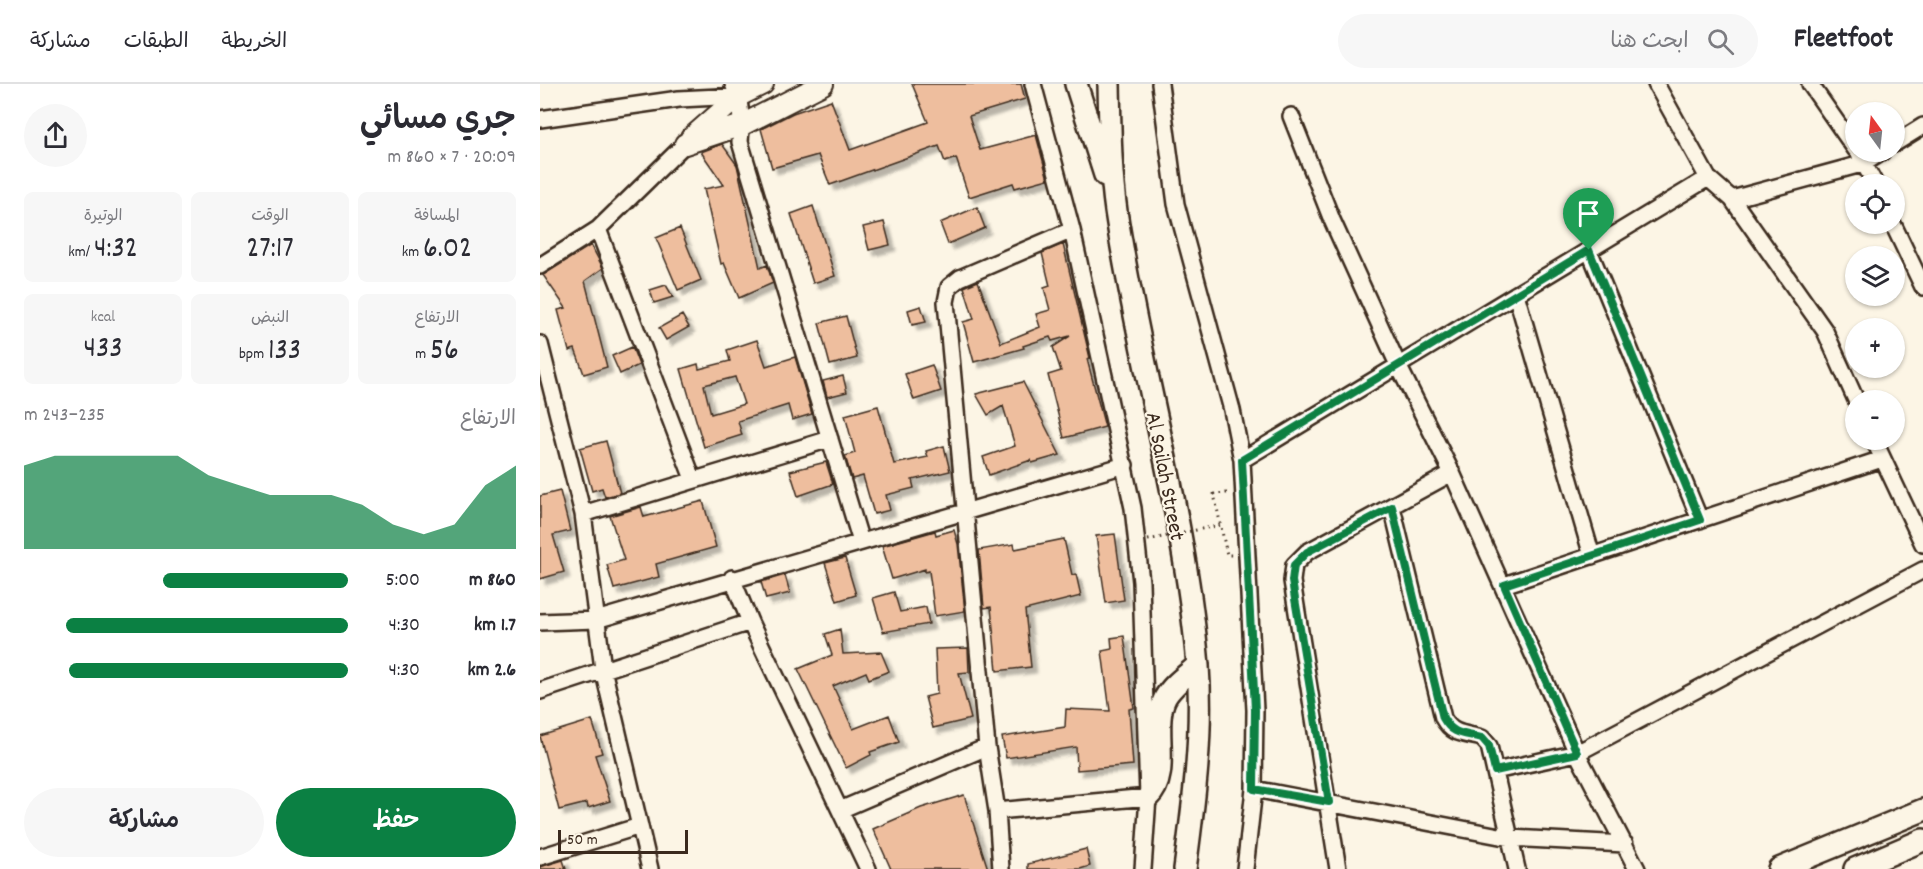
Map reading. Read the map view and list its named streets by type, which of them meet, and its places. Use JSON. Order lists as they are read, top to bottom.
{
  "streets": {
    "main road": ["Al Sailah Street"]
  },
  "scale_bar": "50 m",
  "north": "top",
  "page": {
    "header": "Fleetfoot",
    "search": "ابحث هنا",
    "nav": ["الخريطة", "الطبقات", "مشاركة"],
    "heading": ["جري مسائي", "20:09 · 7 × 860 m"],
    "map_buttons": ["+", "−"],
    "stats": [
      ["المسافة", "6.02 km"],
      ["الوقت", "27:17"],
      ["الوتيرة", "4:32 /km"],
      ["الارتفاع", "56 m"],
      ["النبض", "133 bpm"],
      ["kcal", "433"]
    ],
    "chart": ["الارتفاع", "235–243 m"],
    "list": [
      {
        "name": "860 m",
        "note": "5:00"
      },
      {
        "name": "1.7 km",
        "note": "4:30"
      },
      {
        "name": "2.6 km",
        "note": "4:30"
      }
    ],
    "buttons": ["حفظ", "مشاركة"],
    "scale": "50 m"
  }
}
